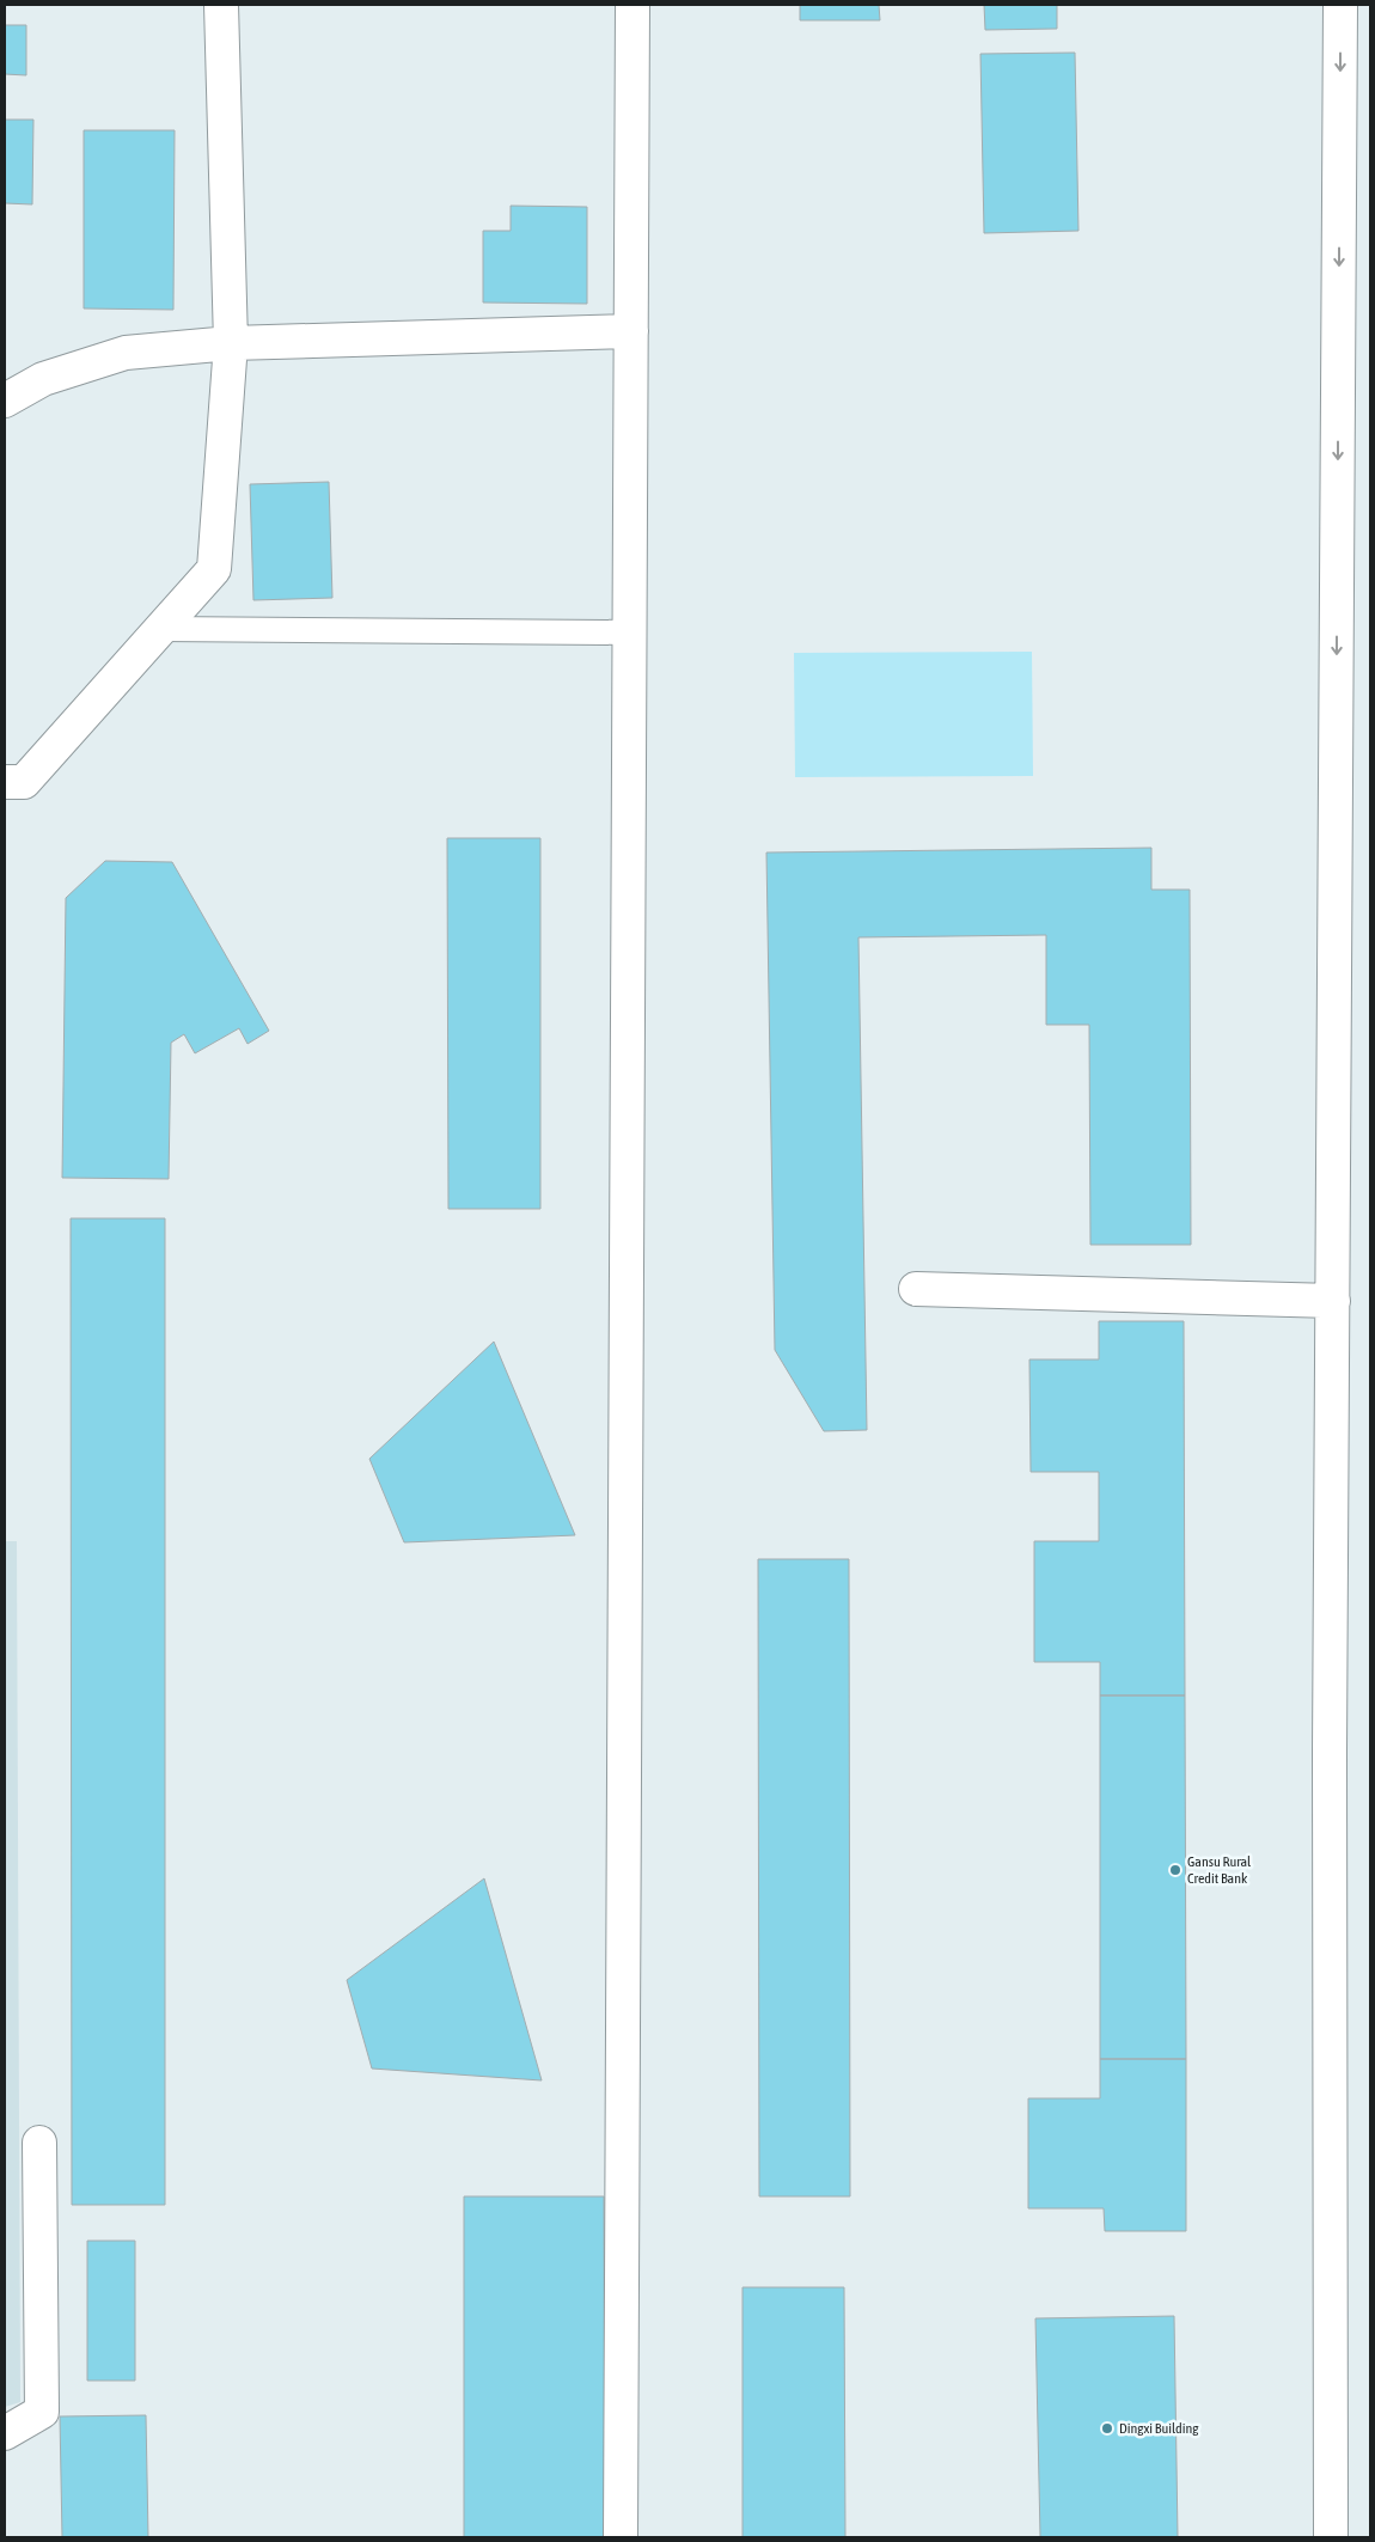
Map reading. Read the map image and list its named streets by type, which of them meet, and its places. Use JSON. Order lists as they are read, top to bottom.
{
  "places": ["Gansu Rural Credit Bank", "Dingxi Building"]
}
